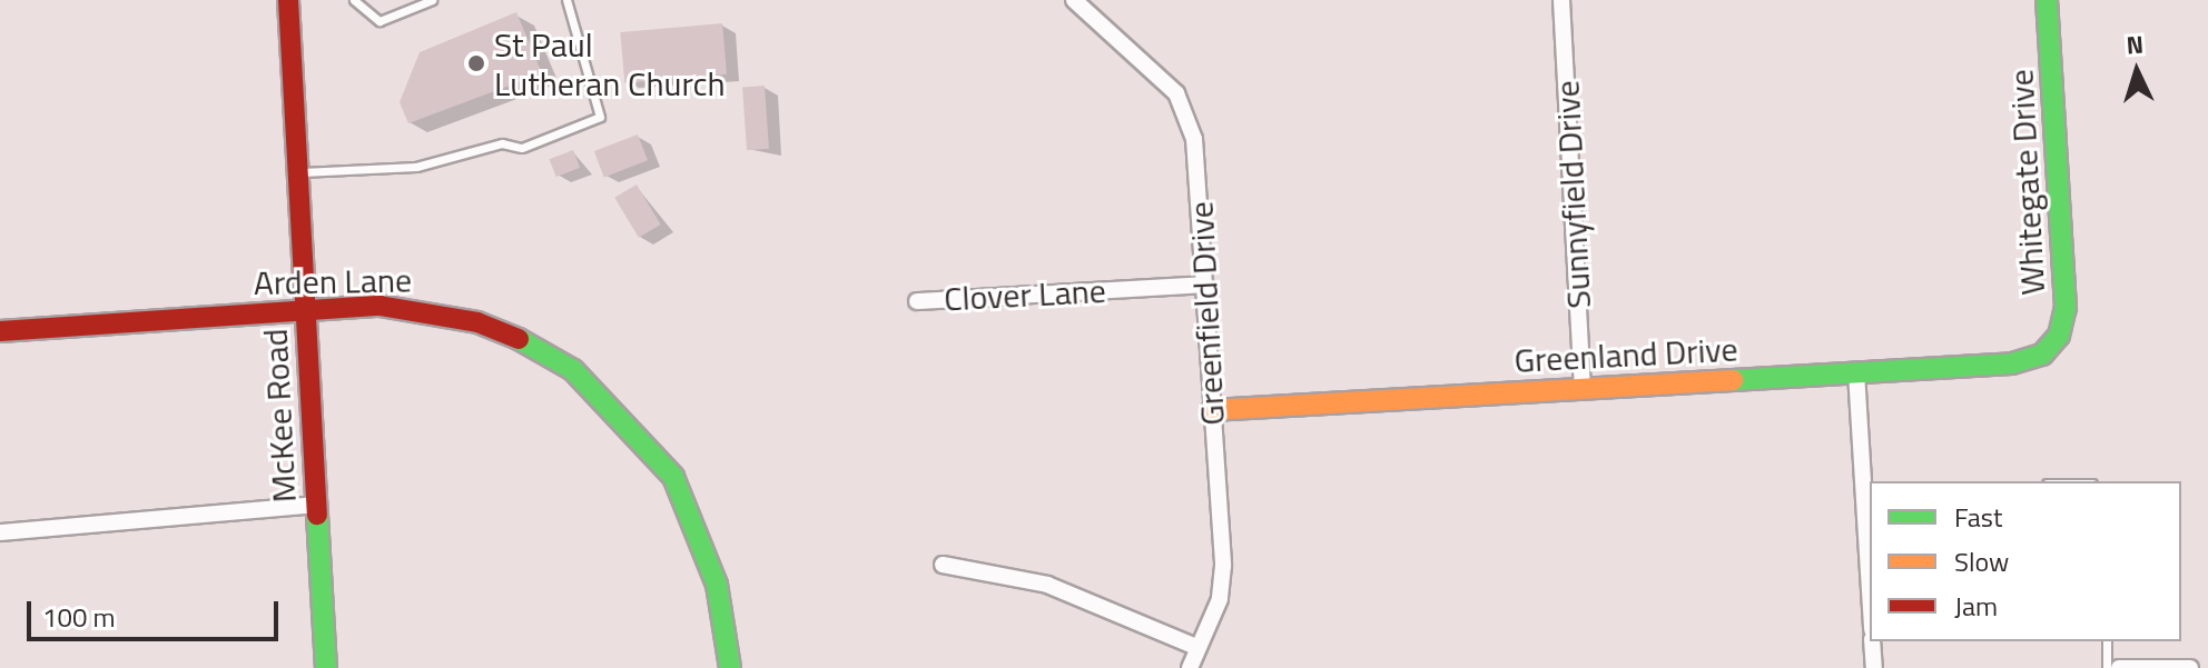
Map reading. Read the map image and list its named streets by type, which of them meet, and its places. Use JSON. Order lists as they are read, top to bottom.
{
  "streets": {
    "street": [
      "Whitegate Drive",
      "Sunnyfield Drive",
      "Arden Lane",
      "Clover Lane",
      "Greenfield Drive",
      "Greenland Drive",
      "McKee Road"
    ]
  },
  "crossings": [
    ["Whitegate Drive", "Greenland Drive"],
    ["Sunnyfield Drive", "Greenland Drive"],
    ["Arden Lane", "McKee Road"],
    ["Clover Lane", "Greenfield Drive"],
    ["Greenfield Drive", "Greenland Drive"]
  ],
  "places": ["St Paul Lutheran Church"],
  "legend": ["Fast", "Slow", "Jam"],
  "scale_bar": "100 m",
  "north": "top"
}
